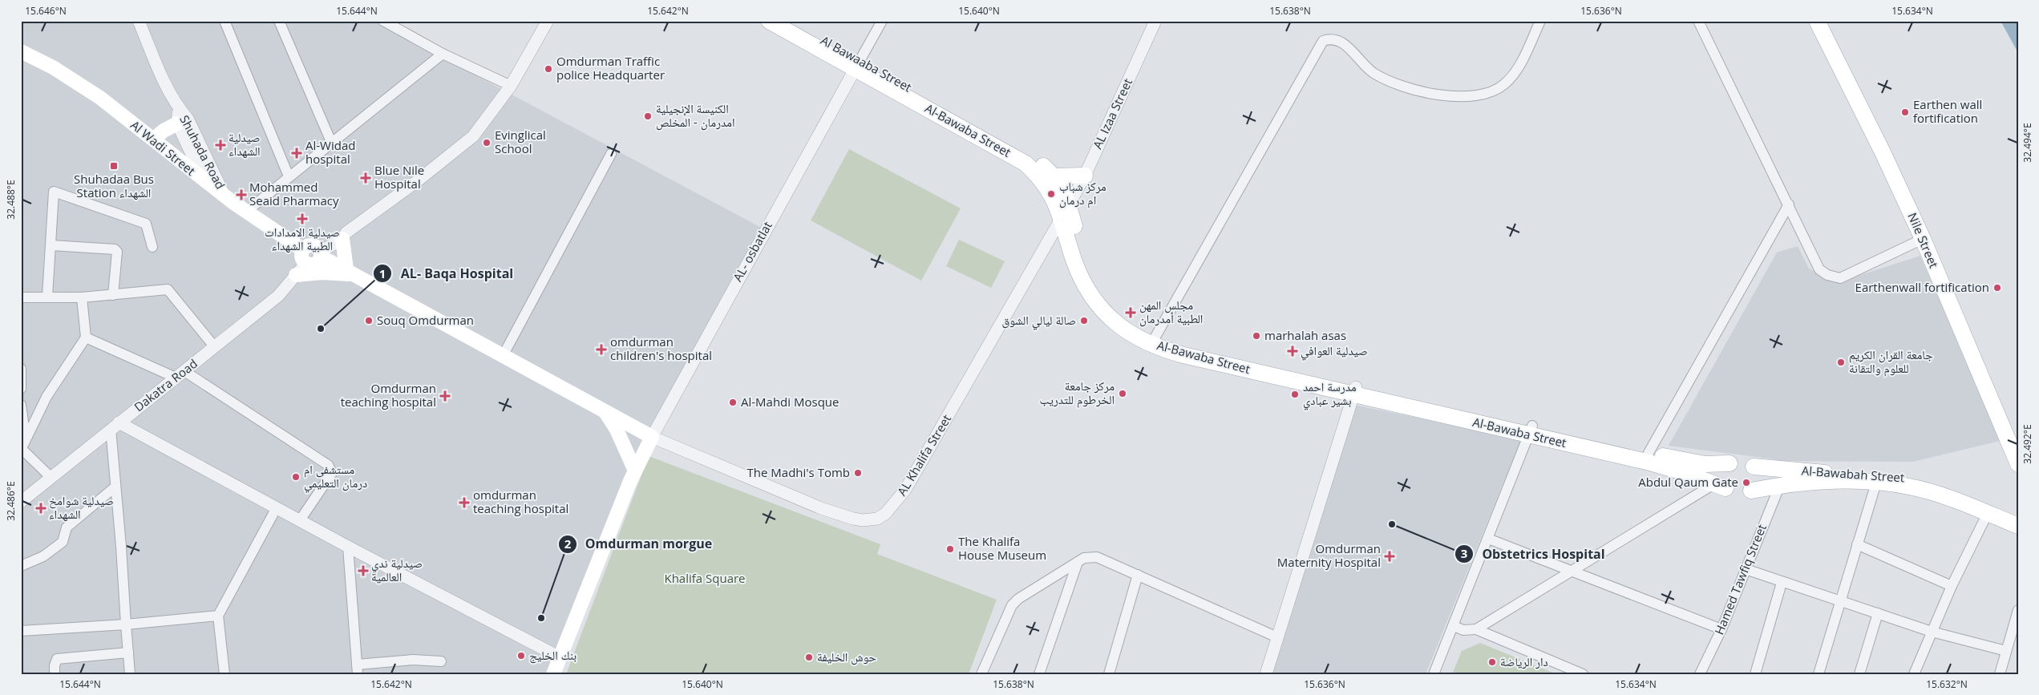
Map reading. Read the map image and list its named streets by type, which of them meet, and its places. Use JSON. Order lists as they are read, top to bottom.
{
  "streets": {
    "main road": [
      "Al Bawaaba Street",
      "Al-Bawaba Street",
      "Al Wadi Street",
      "Nile Street",
      "Al-Bawabah Street"
    ],
    "street": [
      "AL Izaa Street",
      "Shuhada Road",
      "AL- osbatlat",
      "Dakatra Road",
      "AL Khalifa Street",
      "Hamed Tawfiq Street"
    ]
  },
  "crossings": [
    ["Al Bawaaba Street", "AL Izaa Street"],
    ["Al Bawaaba Street", "Al-Bawaba Street"],
    ["Al Bawaaba Street", "AL- osbatlat"],
    ["Al Bawaaba Street", "AL Khalifa Street"],
    ["AL Izaa Street", "Al-Bawaba Street"],
    ["AL Izaa Street", "AL Khalifa Street"],
    ["Al-Bawaba Street", "AL- osbatlat"],
    ["Al-Bawaba Street", "AL Khalifa Street"],
    ["Al-Bawaba Street", "Al-Bawabah Street"],
    ["Al Wadi Street", "Shuhada Road"],
    ["Al Wadi Street", "Dakatra Road"],
    ["AL- osbatlat", "AL Khalifa Street"]
  ],
  "parks": ["Khalifa Square"],
  "places": {
    "other": [
      "Omdurman Traffic police Headquarter",
      "Earthen wall fortification",
      "الكنيسة الإنجيلية امدرمان - المخلص",
      "Evinglical School",
      "مركز شباب ام درمان",
      "Earthenwall fortification",
      "Souq Omdurman",
      "صالة ليالي الشوق",
      "AL- Baqa Hospital",
      "marhalah asas",
      "جامعة القران الكريم للعلوم والتقانة",
      "مركز جامعة الخرطوم للتدريب",
      "مدرسة احمد بشير عبادي",
      "Al-Mahdi Mosque",
      "The Madhi's Tomb",
      "مستشفى ام درمان التعليمي",
      "Abdul Qaum Gate",
      "Obstetrics Hospital",
      "The Khalifa House Museum",
      "Omdurman morgue",
      "بنك الخليج",
      "حوش الخليفة",
      "دار الرياضة"
    ],
    "health": [
      "صيدلية الشهداء",
      "Al-Widad hospital",
      "Blue Nile Hospital",
      "Mohammed Seaid Pharmacy",
      "صيدلية الامدادات الطبية الشهداء",
      "مجلس المهن الطبية أمدرمان",
      "omdurman children's hospital",
      "صيدلية العوافي",
      "Omdurman teaching hospital",
      "omdurman teaching hospital",
      "صيدلية شوامخ الشهداء",
      "Omdurman Maternity Hospital",
      "صيدلية ندي العالمية"
    ],
    "transit": ["Shuhadaa Bus Station الشهداء"]
  },
  "coordinates": [
    "15.646°N",
    "15.644°N",
    "15.642°N",
    "15.640°N",
    "15.638°N",
    "15.636°N",
    "15.634°N",
    "32.494°E",
    "32.488°E",
    "32.492°E",
    "32.486°E",
    "15.632°N"
  ]
}
